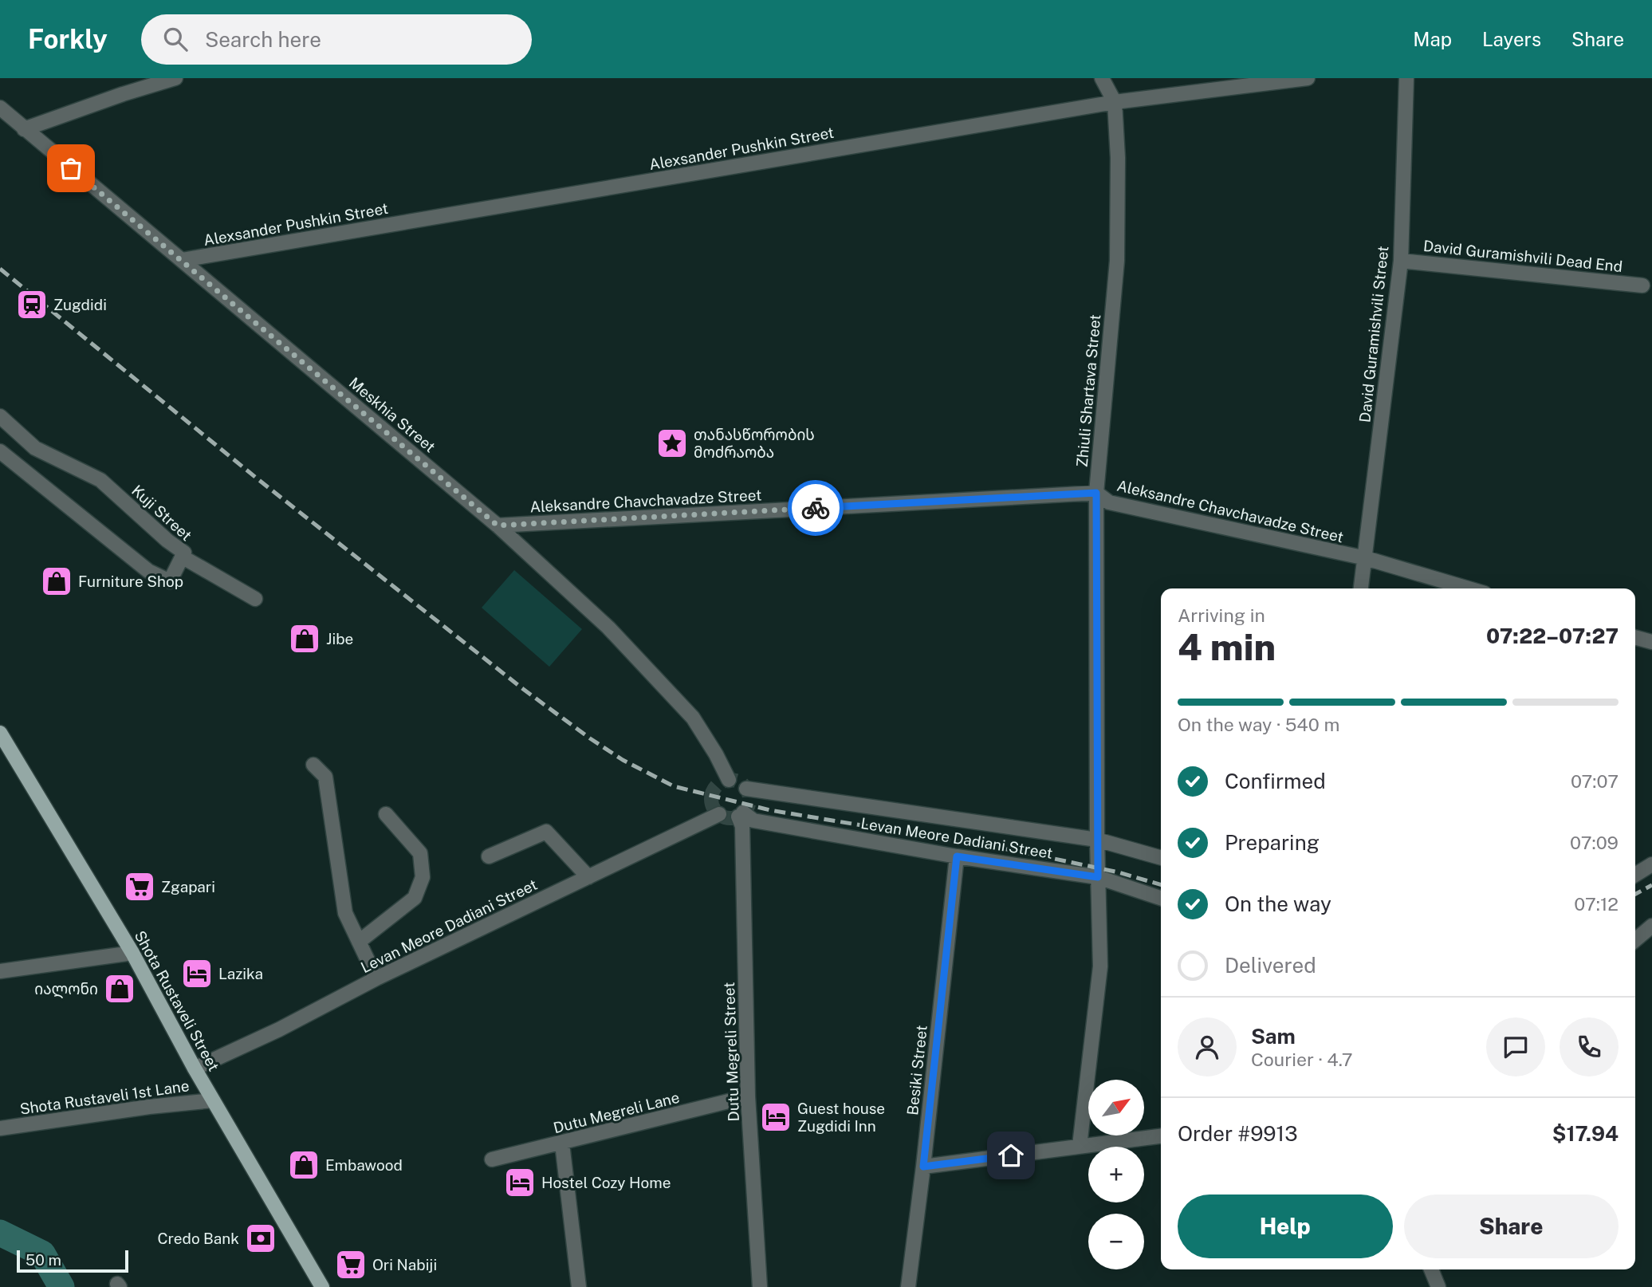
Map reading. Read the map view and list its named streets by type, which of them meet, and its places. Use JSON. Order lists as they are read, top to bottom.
{
  "streets": {
    "main road": ["Shota Rustaveli Street"],
    "street": [
      "Alexsander Pushkin Street",
      "David Guramishvili Dead End",
      "David Guramishvili Street",
      "Zhiuli Shartava Street",
      "Meskhia Street",
      "Aleksandre Chavchavadze Street",
      "Kuji Street",
      "Levan Meore Dadiani Street",
      "Dutu Megreli Street",
      "Besiki Street",
      "Shota Rustaveli 1st Lane",
      "Dutu Megreli Lane"
    ]
  },
  "crossings": [
    ["Alexsander Pushkin Street", "Zhiuli Shartava Street"],
    ["Alexsander Pushkin Street", "Meskhia Street"],
    ["David Guramishvili Dead End", "David Guramishvili Street"],
    ["David Guramishvili Street", "Aleksandre Chavchavadze Street"],
    ["Zhiuli Shartava Street", "Aleksandre Chavchavadze Street"],
    ["Zhiuli Shartava Street", "Levan Meore Dadiani Street"],
    ["Meskhia Street", "Aleksandre Chavchavadze Street"],
    ["Levan Meore Dadiani Street", "Shota Rustaveli Street"],
    ["Levan Meore Dadiani Street", "Dutu Megreli Street"],
    ["Levan Meore Dadiani Street", "Besiki Street"],
    ["Shota Rustaveli Street", "Shota Rustaveli 1st Lane"],
    ["Dutu Megreli Street", "Dutu Megreli Lane"]
  ],
  "places": {
    "station": ["Zugdidi"],
    "place": ["თანასწორობის მოძრაობა"],
    "shop": [
      "Furniture Shop",
      "Jibe",
      "იალონი",
      "Embawood"
    ],
    "supermarket": ["Zgapari", "Ori Nabiji"],
    "hotel": ["Lazika", "Guest house Zugdidi Inn", "Hostel Cozy Home"],
    "bank": ["Credo Bank"]
  },
  "scale_bar": "50 m",
  "north": "top right",
  "page": {
    "header": "Forkly",
    "search": "Search here",
    "nav": ["Map", "Layers", "Share"],
    "heading": ["4 min", "Arriving in", "07:22–07:27"],
    "panel": [
      "Sam",
      "Courier · 4.7",
      "Order #9913",
      "$17.94"
    ],
    "bar": "On the way · 540 m",
    "list": [
      ["Confirmed", "07:07"],
      ["Preparing", "07:09"],
      ["On the way", "07:12"],
      "Delivered"
    ],
    "map_buttons": ["+", "−"],
    "buttons": ["Help", "Share"],
    "scale": "50 m"
  }
}
